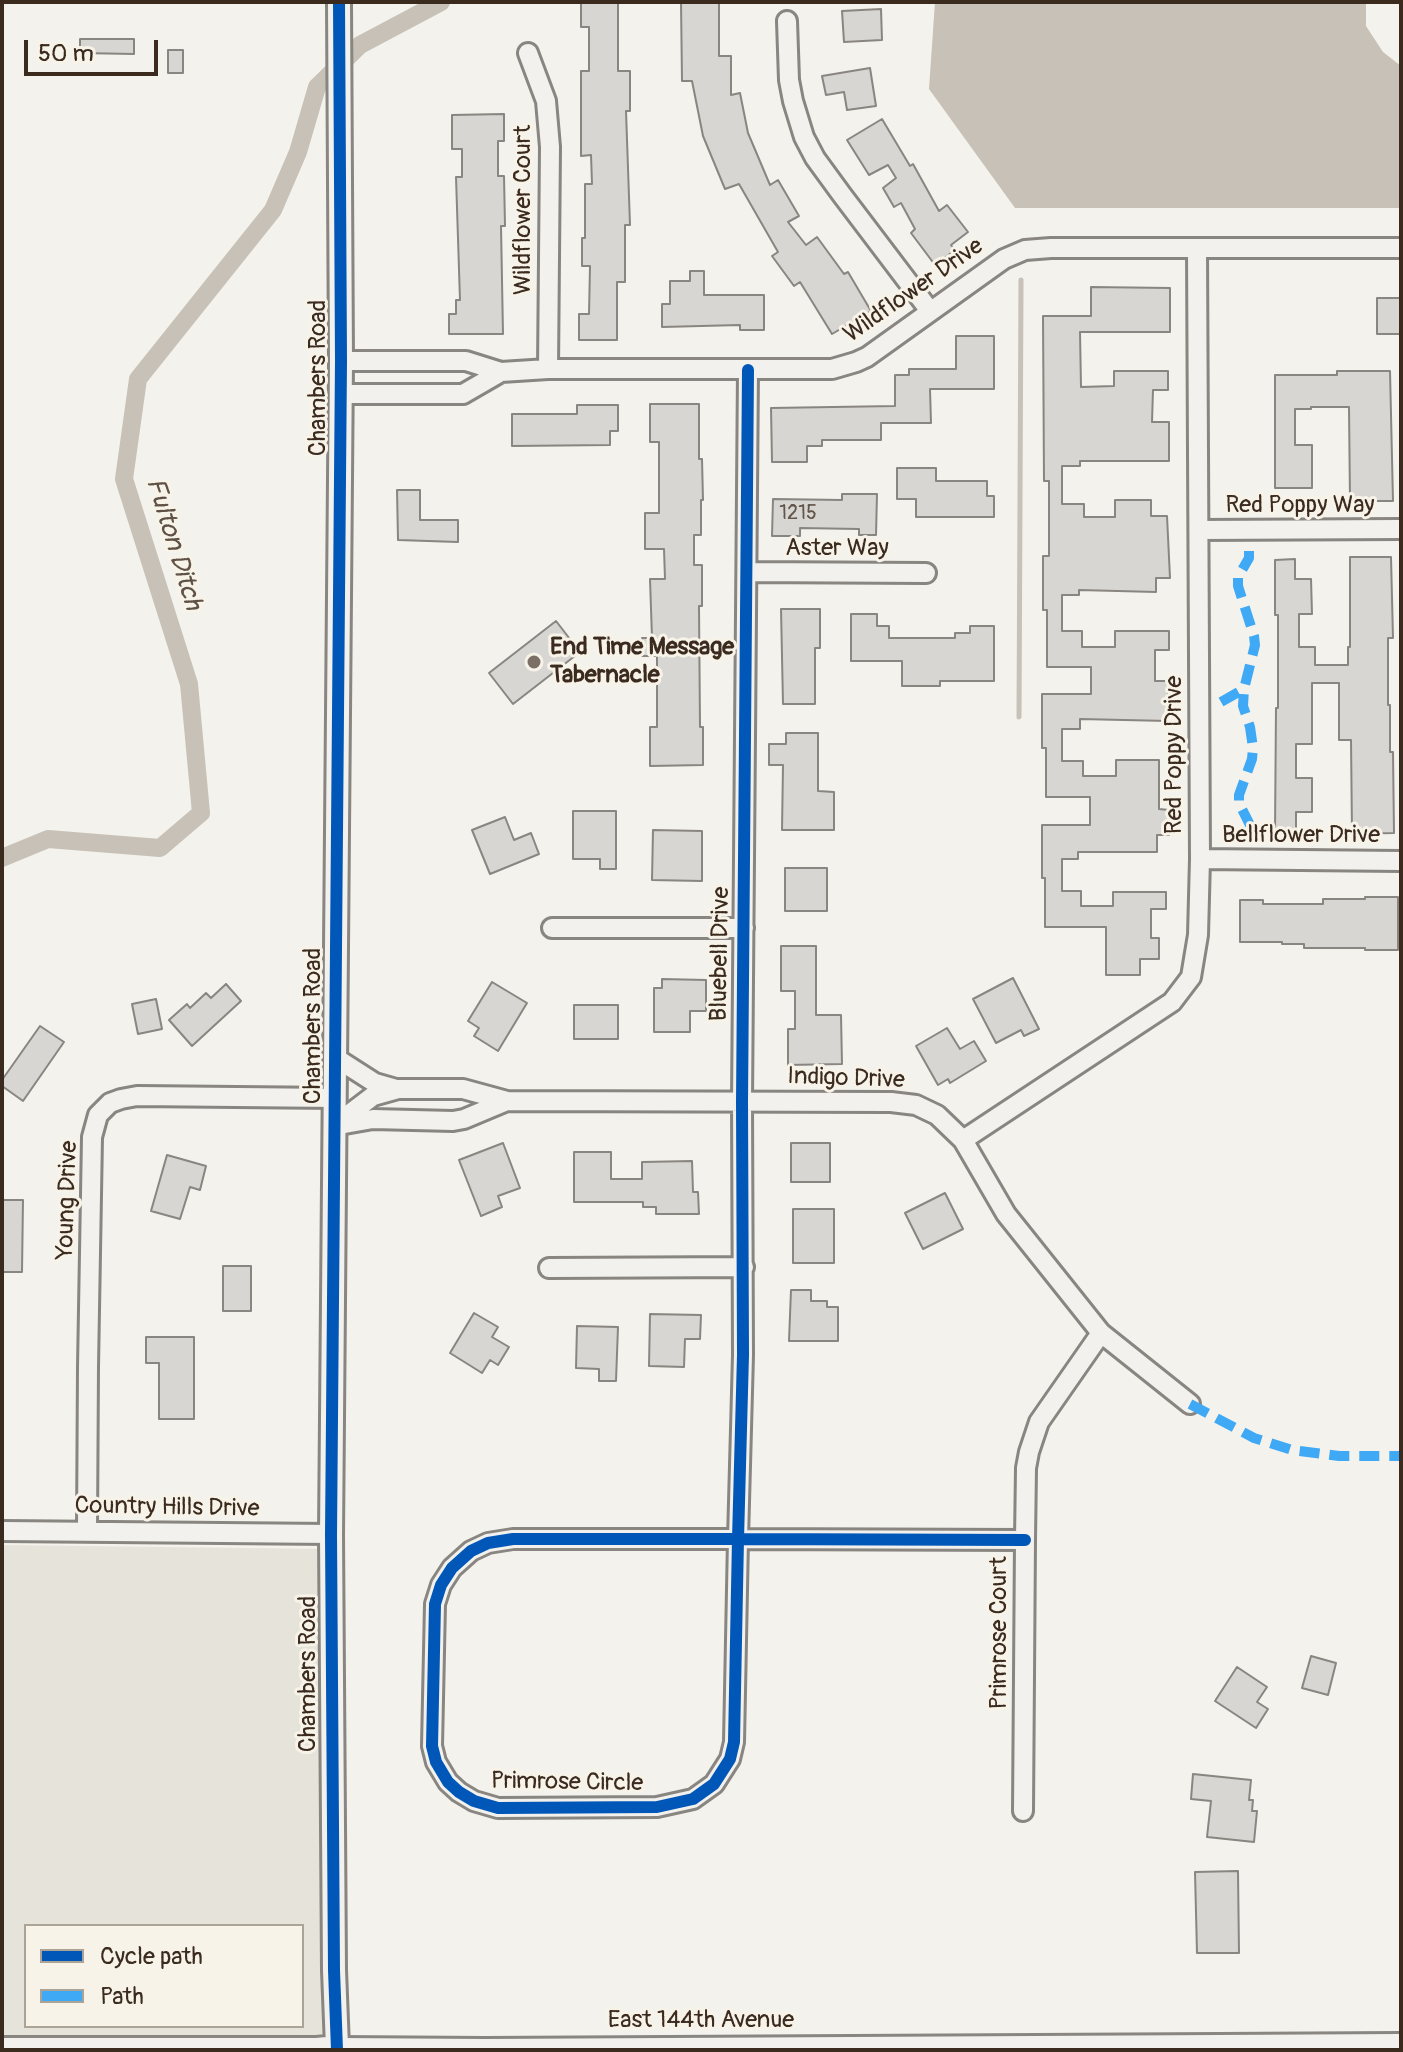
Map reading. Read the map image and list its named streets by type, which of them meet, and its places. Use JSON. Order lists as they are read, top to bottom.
{
  "streets": {
    "street": [
      "Wildflower Court",
      "Wildflower Drive",
      "Chambers Road",
      "Red Poppy Way",
      "Aster Way",
      "Red Poppy Drive",
      "Bellflower Drive",
      "Bluebell Drive",
      "Indigo Drive",
      "Young Drive",
      "Country Hills Drive",
      "Primrose Court",
      "Primrose Circle",
      "East 144th Avenue"
    ]
  },
  "crossings": [
    ["Wildflower Court", "Wildflower Drive"],
    ["Wildflower Drive", "Chambers Road"],
    ["Wildflower Drive", "Red Poppy Drive"],
    ["Wildflower Drive", "Bluebell Drive"],
    ["Chambers Road", "Indigo Drive"],
    ["Chambers Road", "Young Drive"],
    ["Chambers Road", "Country Hills Drive"],
    ["Chambers Road", "East 144th Avenue"],
    ["Red Poppy Way", "Red Poppy Drive"],
    ["Aster Way", "Bluebell Drive"],
    ["Red Poppy Drive", "Bellflower Drive"],
    ["Red Poppy Drive", "Indigo Drive"],
    ["Bluebell Drive", "Indigo Drive"],
    ["Bluebell Drive", "Primrose Circle"],
    ["Indigo Drive", "Primrose Court"],
    ["Young Drive", "Country Hills Drive"],
    ["Primrose Court", "Primrose Circle"]
  ],
  "water": ["Fulton Ditch"],
  "places": ["End Time Message Tabernacle"],
  "house_numbers": ["1215"],
  "legend": ["Cycle path", "Path"],
  "scale_bar": "50 m"
}
